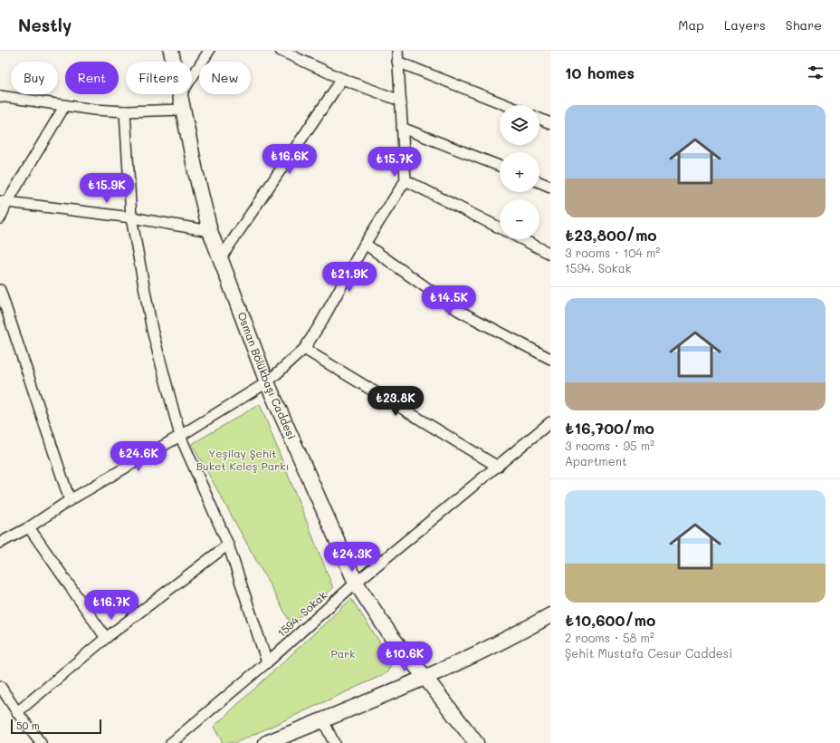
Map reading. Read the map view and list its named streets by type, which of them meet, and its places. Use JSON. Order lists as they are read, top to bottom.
{
  "streets": {
    "street": ["Osman Bölükbaşı Caddesi", "1594. Sokak"]
  },
  "crossings": [
    ["Osman Bölükbaşı Caddesi", "1594. Sokak"]
  ],
  "parks": ["Yeşilay Şehit Buket Keleş Parkı", "Park"],
  "scale_bar": "50 m",
  "page": {
    "header": "Nestly",
    "nav": ["Map", "Layers", "Share"],
    "heading": "10 homes",
    "chip": [
      "Buy",
      "Rent",
      "Filters",
      "New"
    ],
    "list": [
      {
        "name": "₺23,800/mo",
        "note": "3 rooms · 104 m² · 1594. Sokak"
      },
      {
        "name": "₺16,700/mo",
        "note": "3 rooms · 95 m² · Apartment"
      },
      {
        "name": "₺10,600/mo",
        "note": "2 rooms · 58 m² · Şehit Mustafa Cesur Caddesi"
      }
    ],
    "map_buttons": ["+", "−"],
    "price": [
      "₺16.6K",
      "₺15.7K",
      "₺15.9K",
      "₺21.9K",
      "₺14.5K",
      "₺23.8K",
      "₺24.6K",
      "₺24.3K",
      "₺16.7K",
      "₺10.6K"
    ],
    "scale": "50 m"
  }
}
